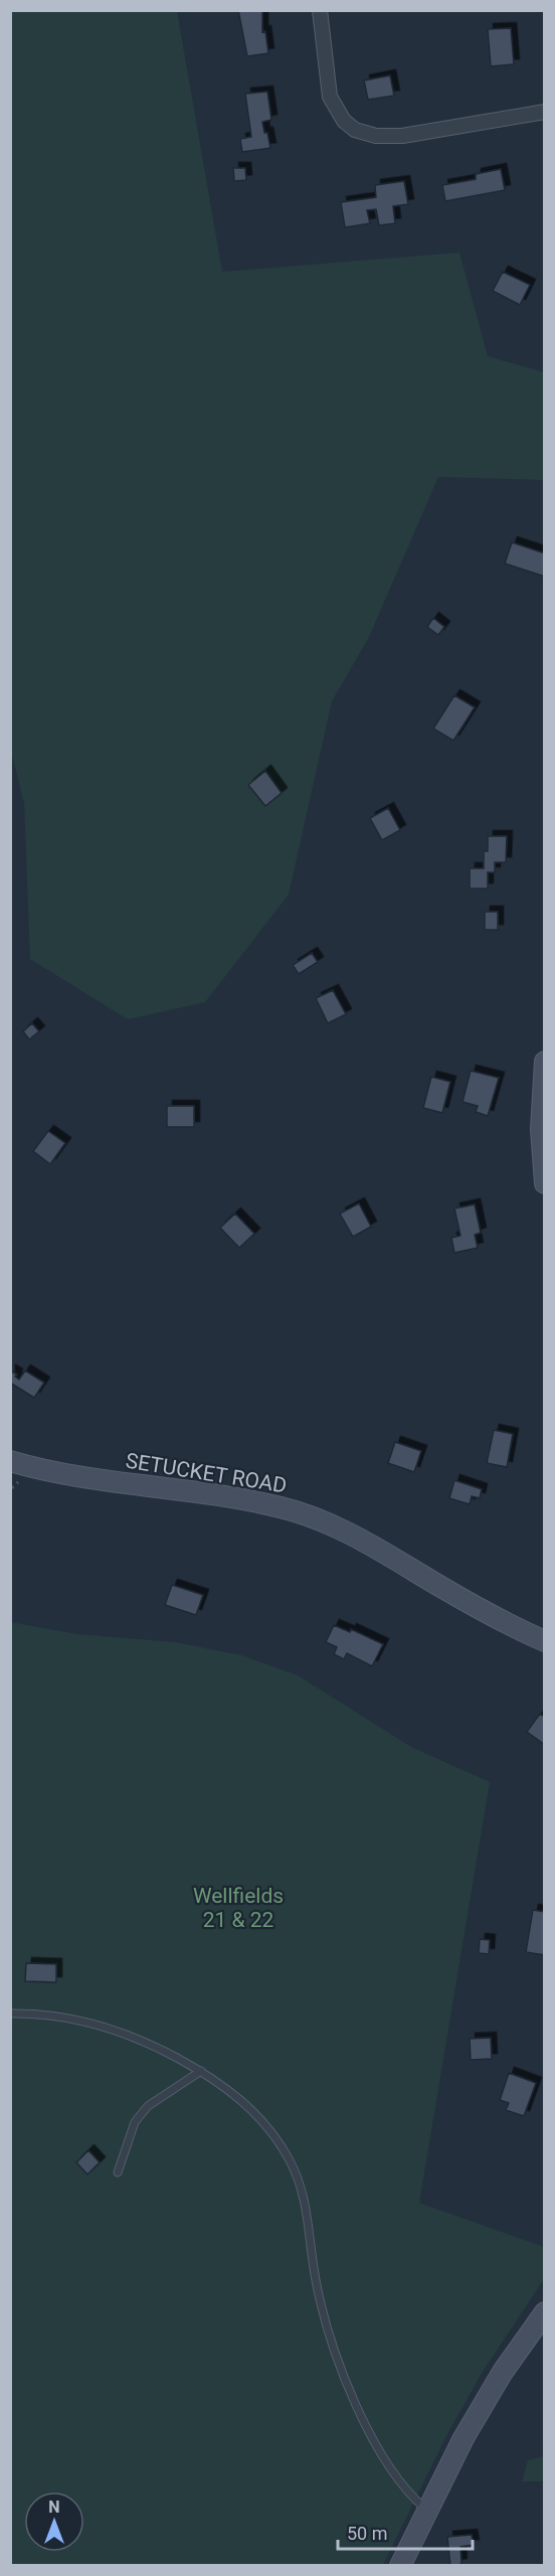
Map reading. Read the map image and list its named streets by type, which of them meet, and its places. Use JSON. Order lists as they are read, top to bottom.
{
  "streets": {
    "main road": ["SETUCKET ROAD"]
  },
  "parks": ["Wellfields 21 & 22"],
  "scale_bar": "50 m",
  "north": "top"
}
